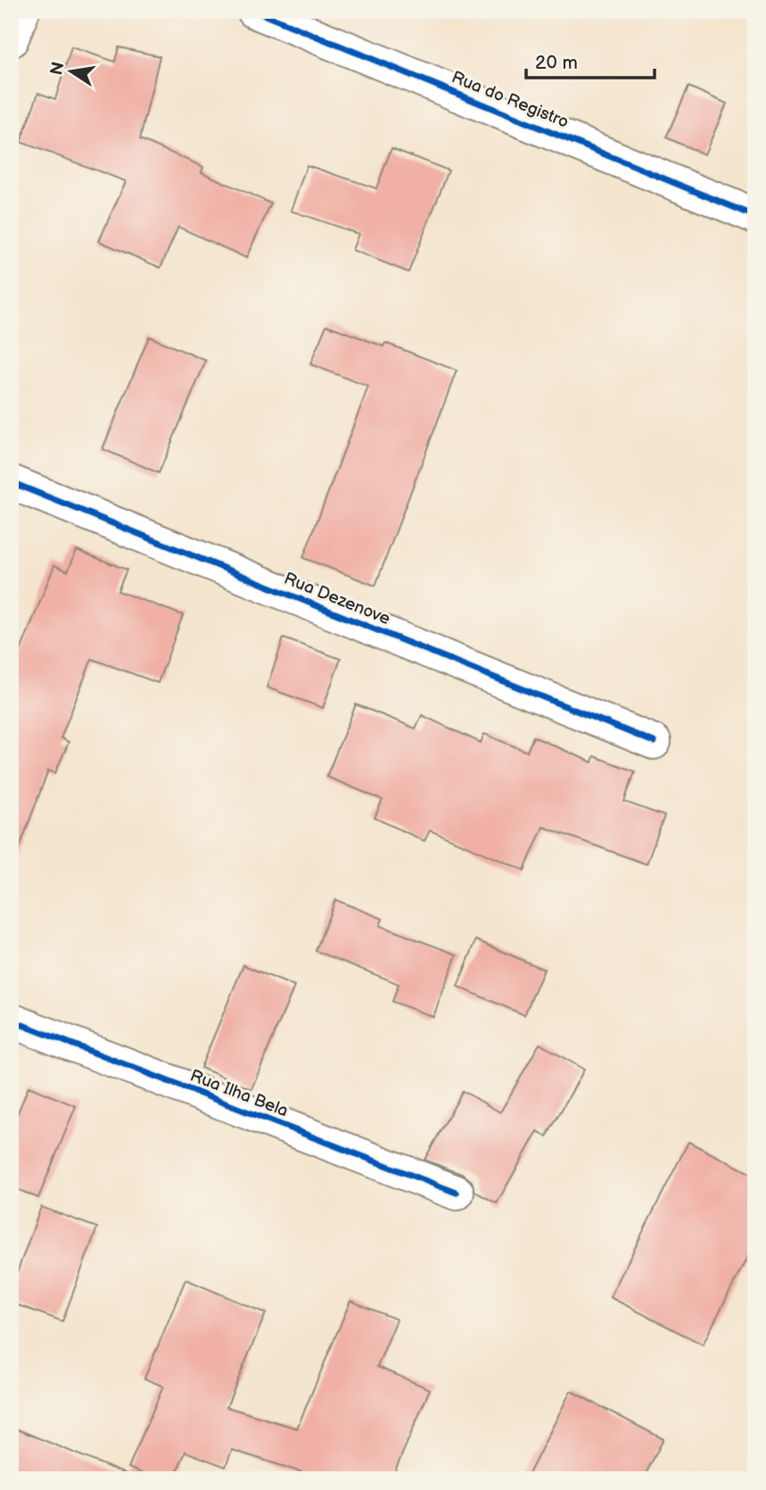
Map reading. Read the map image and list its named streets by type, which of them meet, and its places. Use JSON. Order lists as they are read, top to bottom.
{
  "streets": {
    "street": ["Rua do Registro", "Rua Dezenove", "Rua Ilha Bela"]
  },
  "scale_bar": "20 m",
  "north": "left"
}
